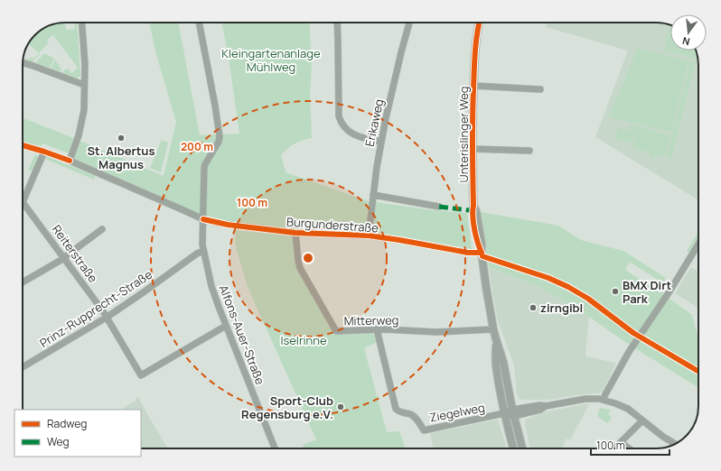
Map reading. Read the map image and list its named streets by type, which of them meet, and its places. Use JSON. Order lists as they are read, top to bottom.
{
  "streets": {
    "street": [
      "Erikaweg",
      "Unterislinger Weg",
      "Burgunderstraße",
      "Reiterstraße",
      "Prinz-Rupprecht-Straße",
      "Mitterweg",
      "Alfons-Auer-Straße",
      "Ziegelweg"
    ]
  },
  "crossings": [
    ["Erikaweg", "Burgunderstraße"],
    ["Unterislinger Weg", "Burgunderstraße"],
    ["Unterislinger Weg", "Mitterweg"],
    ["Burgunderstraße", "Mitterweg"],
    ["Burgunderstraße", "Alfons-Auer-Straße"],
    ["Reiterstraße", "Prinz-Rupprecht-Straße"],
    ["Reiterstraße", "Alfons-Auer-Straße"],
    ["Prinz-Rupprecht-Straße", "Alfons-Auer-Straße"],
    ["Mitterweg", "Ziegelweg"]
  ],
  "parks": ["Kleingartenanlage Mühlweg", "Iselrinne"],
  "places": [
    "St. Albertus Magnus",
    "BMX Dirt Park",
    "zirngibl",
    "Sport-Club Regensburg e.V."
  ],
  "legend": ["Radweg", "Weg"],
  "scale_bar": "100 m",
  "north": "bottom",
  "rings": ["200 m", "100 m"]
}
